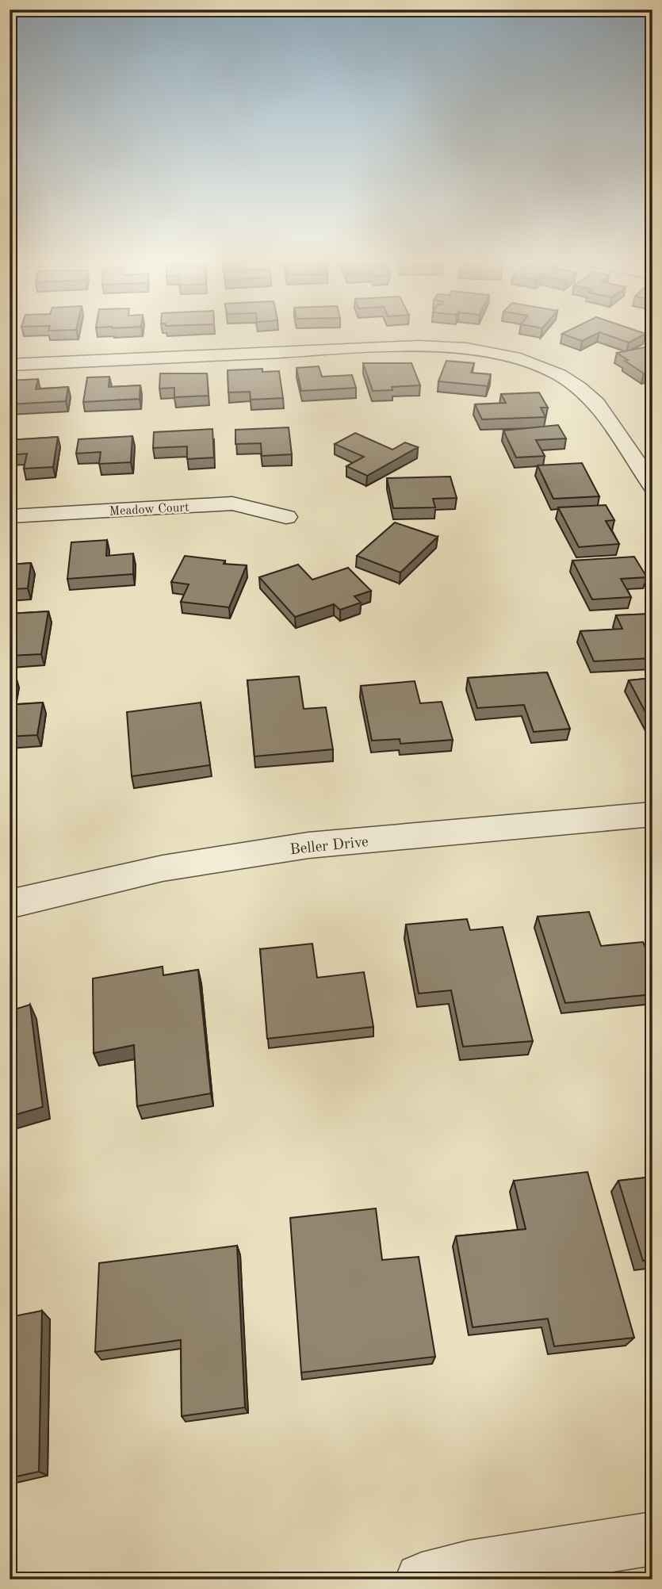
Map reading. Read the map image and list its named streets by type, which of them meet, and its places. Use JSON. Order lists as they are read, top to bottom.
{
  "streets": {
    "street": ["Meadow Court", "Beller Drive"]
  }
}
